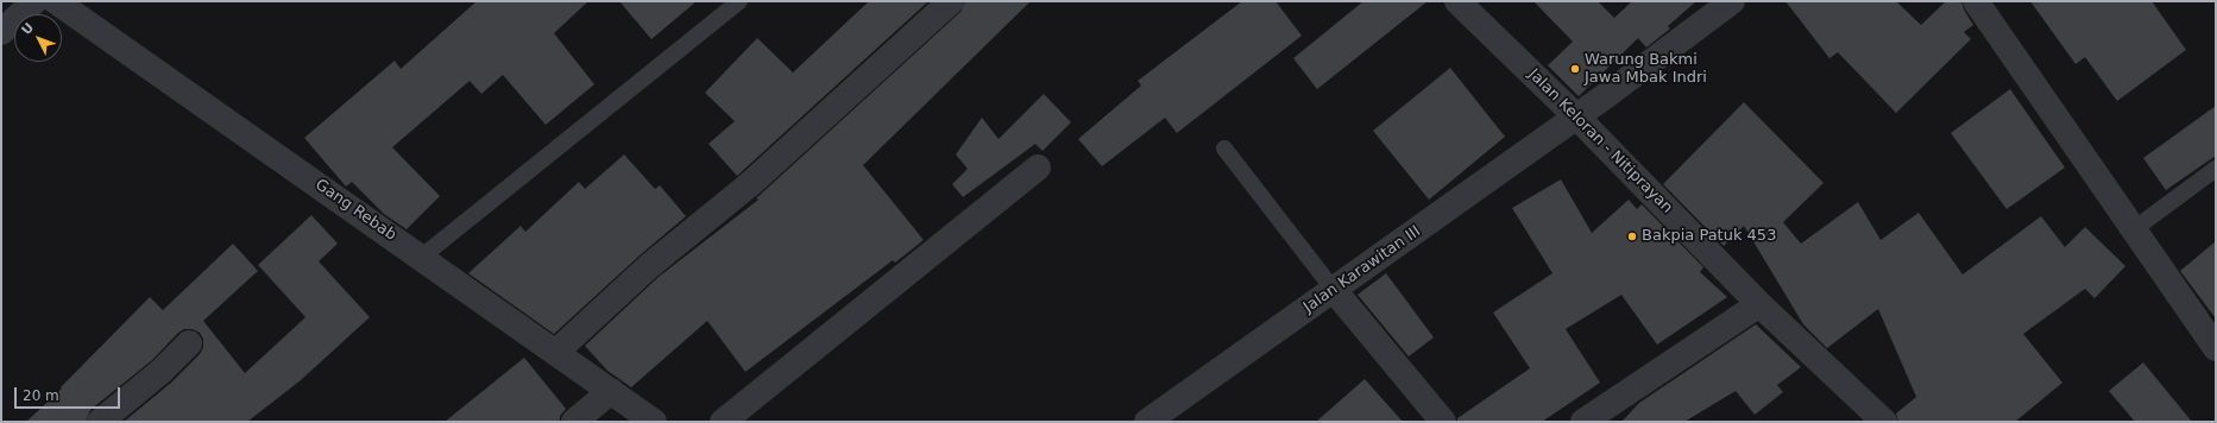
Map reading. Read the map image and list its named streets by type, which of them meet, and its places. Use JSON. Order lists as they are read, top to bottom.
{
  "streets": {
    "street": ["Jalan Keloran - Nitiprayan", "Gang Rebab", "Jalan Karawitan III"]
  },
  "crossings": [
    ["Jalan Keloran - Nitiprayan", "Jalan Karawitan III"]
  ],
  "places": ["Warung Bakmi Jawa Mbak Indri", "Bakpia Patuk 453"],
  "scale_bar": "20 m",
  "north": "top left"
}
